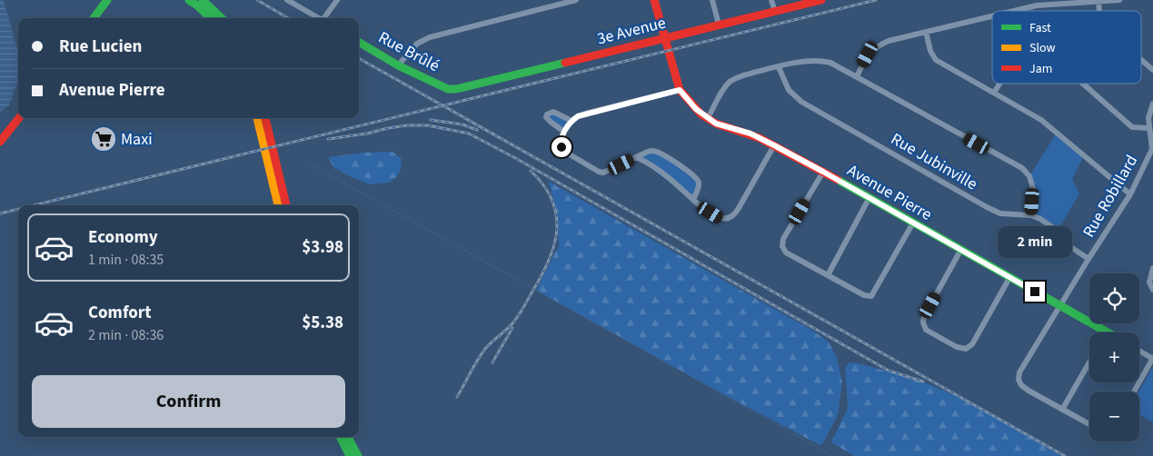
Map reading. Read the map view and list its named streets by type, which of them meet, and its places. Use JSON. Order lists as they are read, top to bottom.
{
  "streets": {
    "street": [
      "3e Avenue",
      "Rue Brûlé",
      "Rue Jubinville",
      "Avenue Pierre",
      "Rue Robillard"
    ]
  },
  "crossings": [
    ["3e Avenue", "Rue Brûlé"],
    ["3e Avenue", "Avenue Pierre"],
    ["Rue Jubinville", "Rue Robillard"],
    ["Avenue Pierre", "Rue Robillard"]
  ],
  "places": {
    "supermarket": ["Maxi"]
  },
  "legend": ["Fast", "Slow", "Jam"],
  "page": {
    "banner": ["Rue Lucien", "Avenue Pierre"],
    "list": [
      {
        "name": "Economy",
        "note": "1 min · 08:35",
        "value": "$3.98"
      },
      {
        "name": "Comfort",
        "note": "2 min · 08:36",
        "value": "$5.38"
      }
    ],
    "bubble": "2 min",
    "map_buttons": ["+", "−"],
    "buttons": "Confirm"
  }
}
